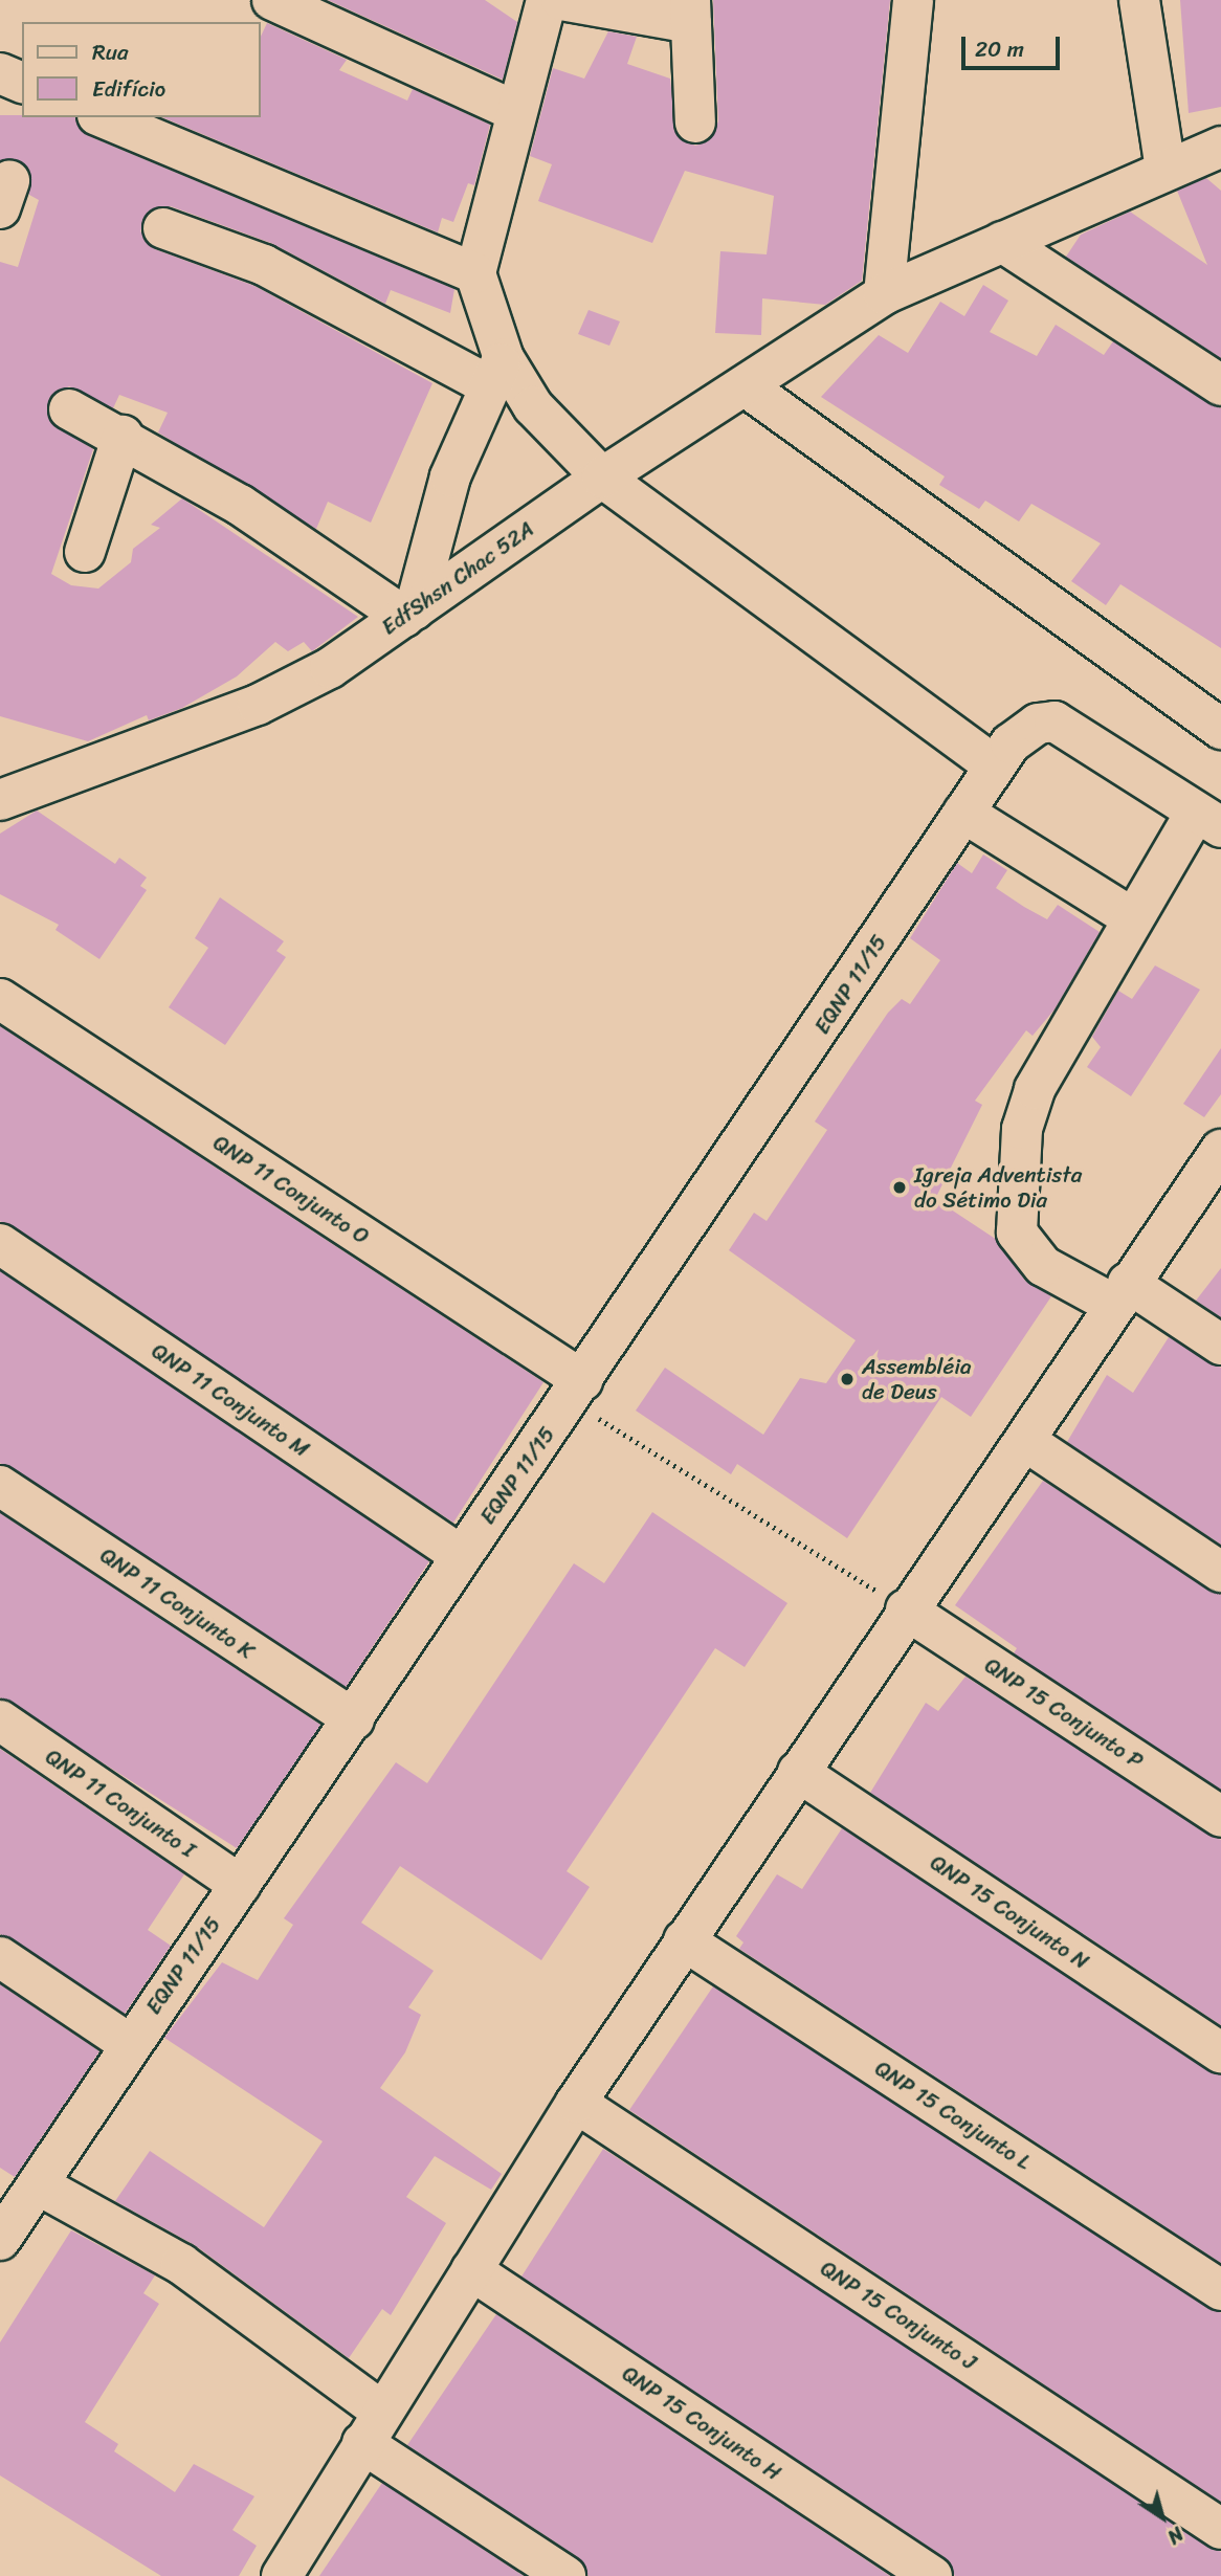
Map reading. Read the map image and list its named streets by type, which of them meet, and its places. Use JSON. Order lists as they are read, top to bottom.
{
  "streets": {
    "street": [
      "EdfShsn Chac 52A",
      "EQNP 11/15",
      "QNP 11 Conjunto O",
      "QNP 11 Conjunto M",
      "QNP 11 Conjunto K",
      "QNP 15 Conjunto P",
      "QNP 11 Conjunto I",
      "QNP 15 Conjunto N",
      "QNP 15 Conjunto L",
      "QNP 15 Conjunto J",
      "QNP 15 Conjunto H"
    ]
  },
  "crossings": [
    ["EQNP 11/15", "QNP 11 Conjunto O"],
    ["EQNP 11/15", "QNP 11 Conjunto M"],
    ["EQNP 11/15", "QNP 11 Conjunto K"],
    ["EQNP 11/15", "QNP 11 Conjunto I"]
  ],
  "places": ["Igreja Adventista do Sétimo Dia", "Assembléia de Deus"],
  "legend": ["Rua", "Edifício"],
  "scale_bar": "20 m",
  "north": "bottom right"
}
